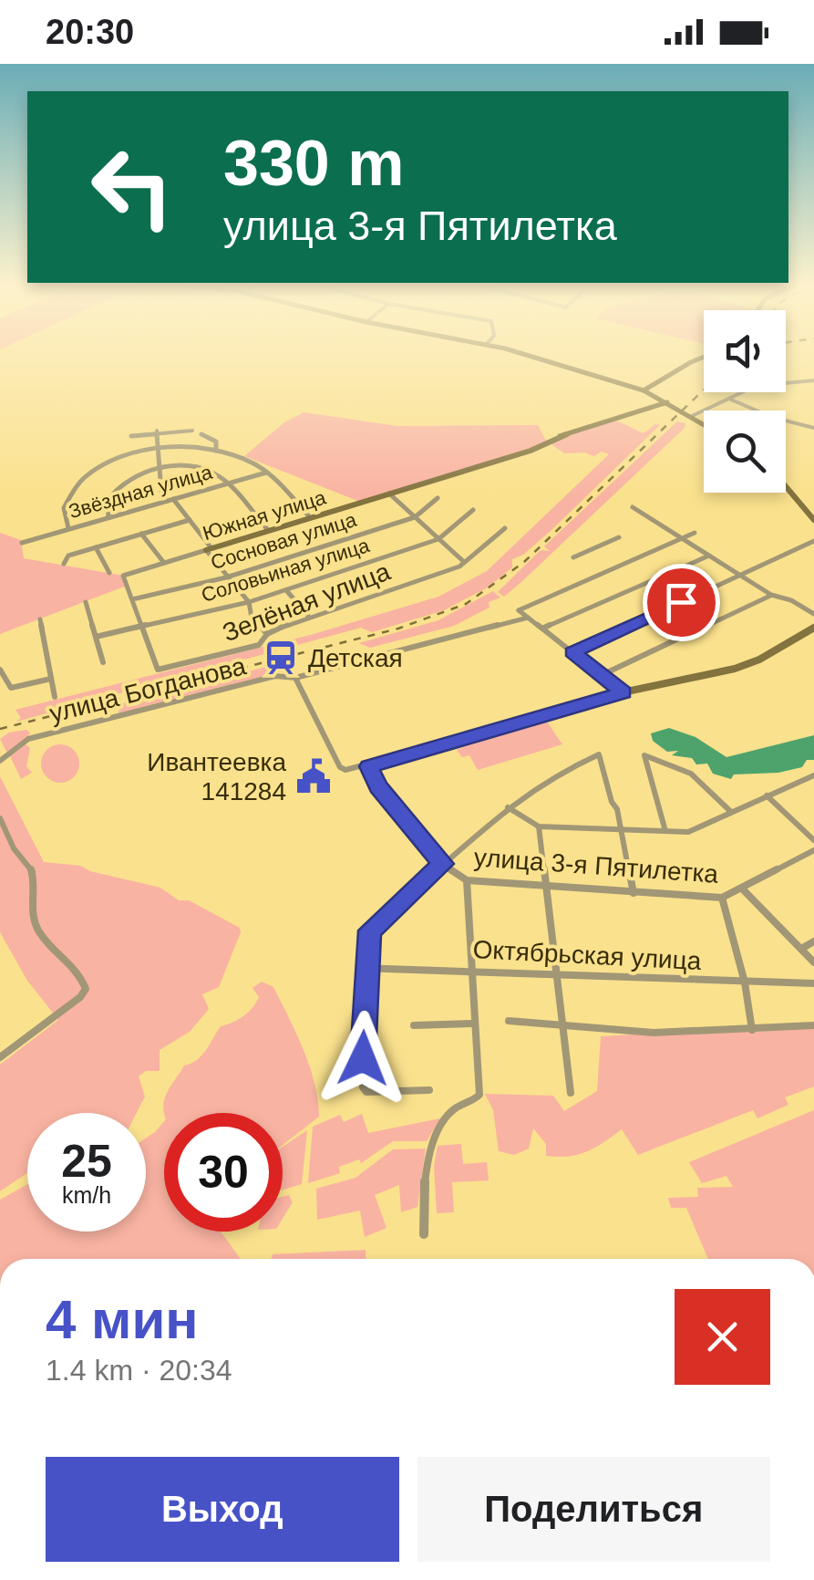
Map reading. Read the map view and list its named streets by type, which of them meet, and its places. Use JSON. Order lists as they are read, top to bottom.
{
  "streets": {
    "street": [
      "Звёздная улица",
      "Южная улица",
      "Сосновая улица",
      "Соловьиная улица",
      "Зелёная улица",
      "улица Богданова",
      "улица 3-я Пятилетка",
      "Октябрьская улица"
    ]
  },
  "crossings": [
    ["Южная улица", "Сосновая улица"],
    ["Соловьиная улица", "Зелёная улица"]
  ],
  "places": {
    "station": ["Детская"],
    "public building": ["Ивантеевка 141284"]
  },
  "page": {
    "status": "20:30",
    "turn": ["330 m", "улица 3-я Пятилетка"],
    "speed": "25 km/h",
    "limit": "30",
    "heading": ["4 мин", "1.4 km · 20:34"],
    "buttons": ["Выход", "Поделиться"]
  }
}
